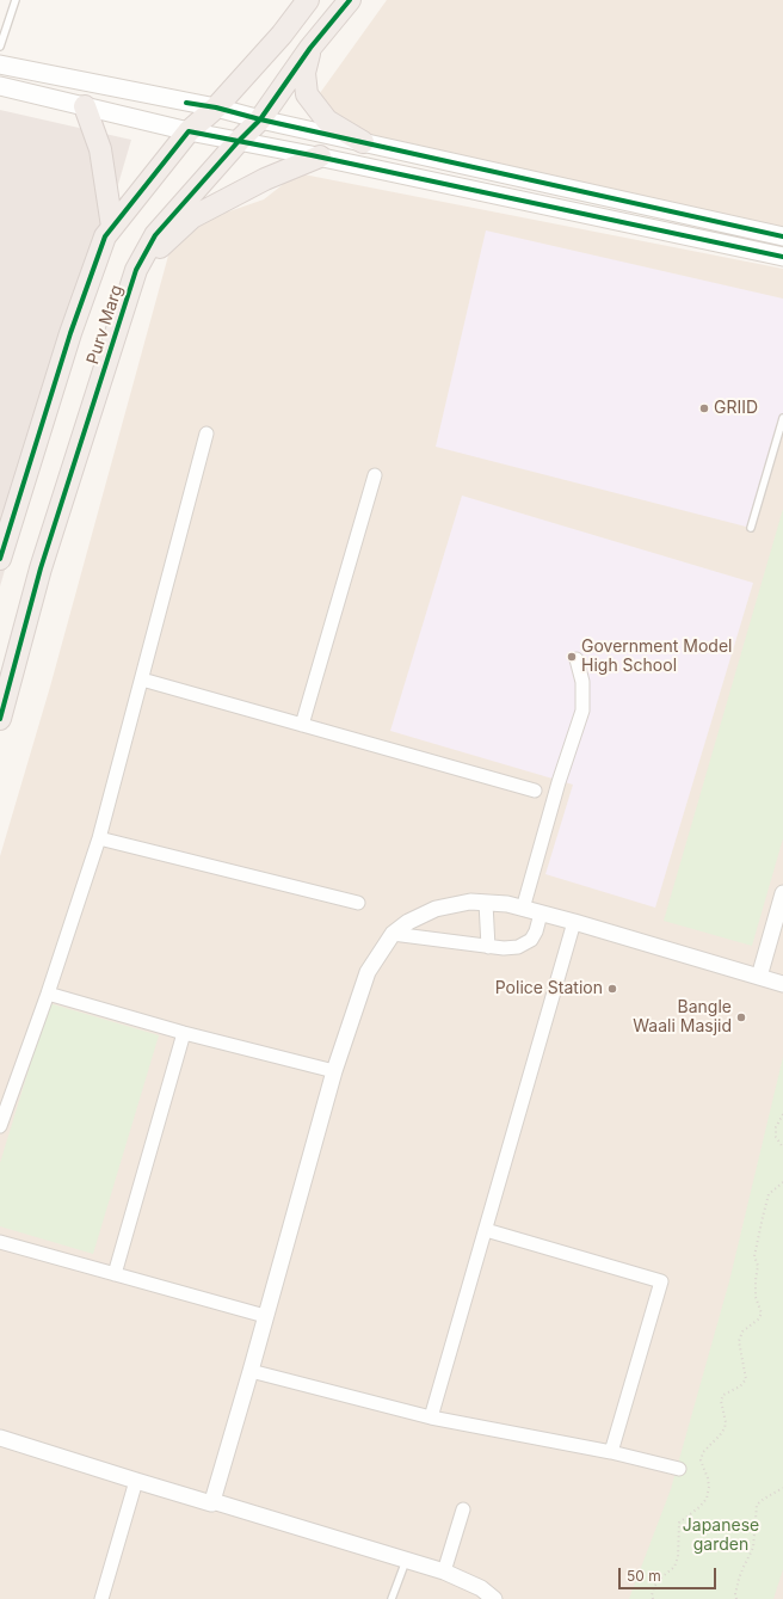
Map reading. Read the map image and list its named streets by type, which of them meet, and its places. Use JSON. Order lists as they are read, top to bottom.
{
  "streets": {
    "highway": ["Purv Marg"]
  },
  "parks": ["Japanese garden"],
  "places": [
    "GRIID",
    "Government Model High School",
    "Police Station",
    "Bangle Waali Masjid"
  ],
  "scale_bar": "50 m"
}
